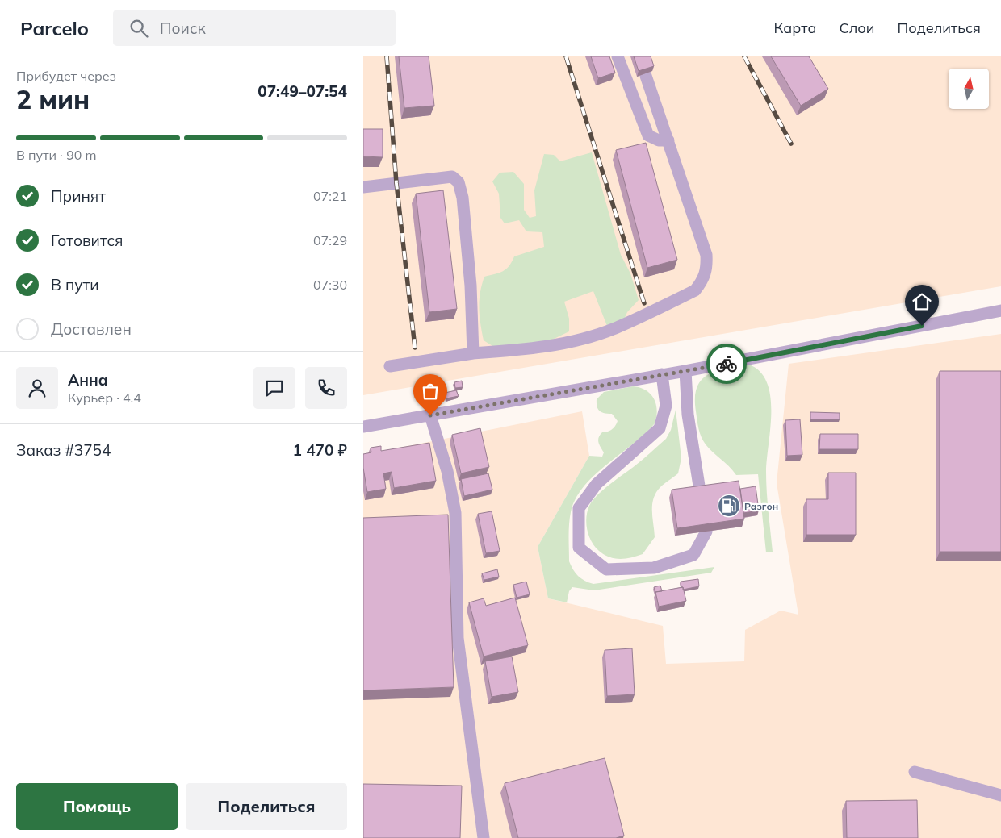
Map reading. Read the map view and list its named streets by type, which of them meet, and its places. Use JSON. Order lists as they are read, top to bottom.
{
  "places": {
    "fuel station": ["Разгон"]
  },
  "north": "top",
  "page": {
    "header": "Parcelo",
    "search": "Поиск",
    "nav": ["Карта", "Слои", "Поделиться"],
    "heading": ["2 мин", "Прибудет через", "07:49–07:54"],
    "panel": [
      "Анна",
      "Курьер · 4.4",
      "Заказ #3754",
      "1 470 ₽"
    ],
    "bar": "В пути · 90 m",
    "list": [
      ["Принят", "07:21"],
      ["Готовится", "07:29"],
      ["В пути", "07:30"],
      "Доставлен"
    ],
    "buttons": ["Помощь", "Поделиться"]
  }
}
